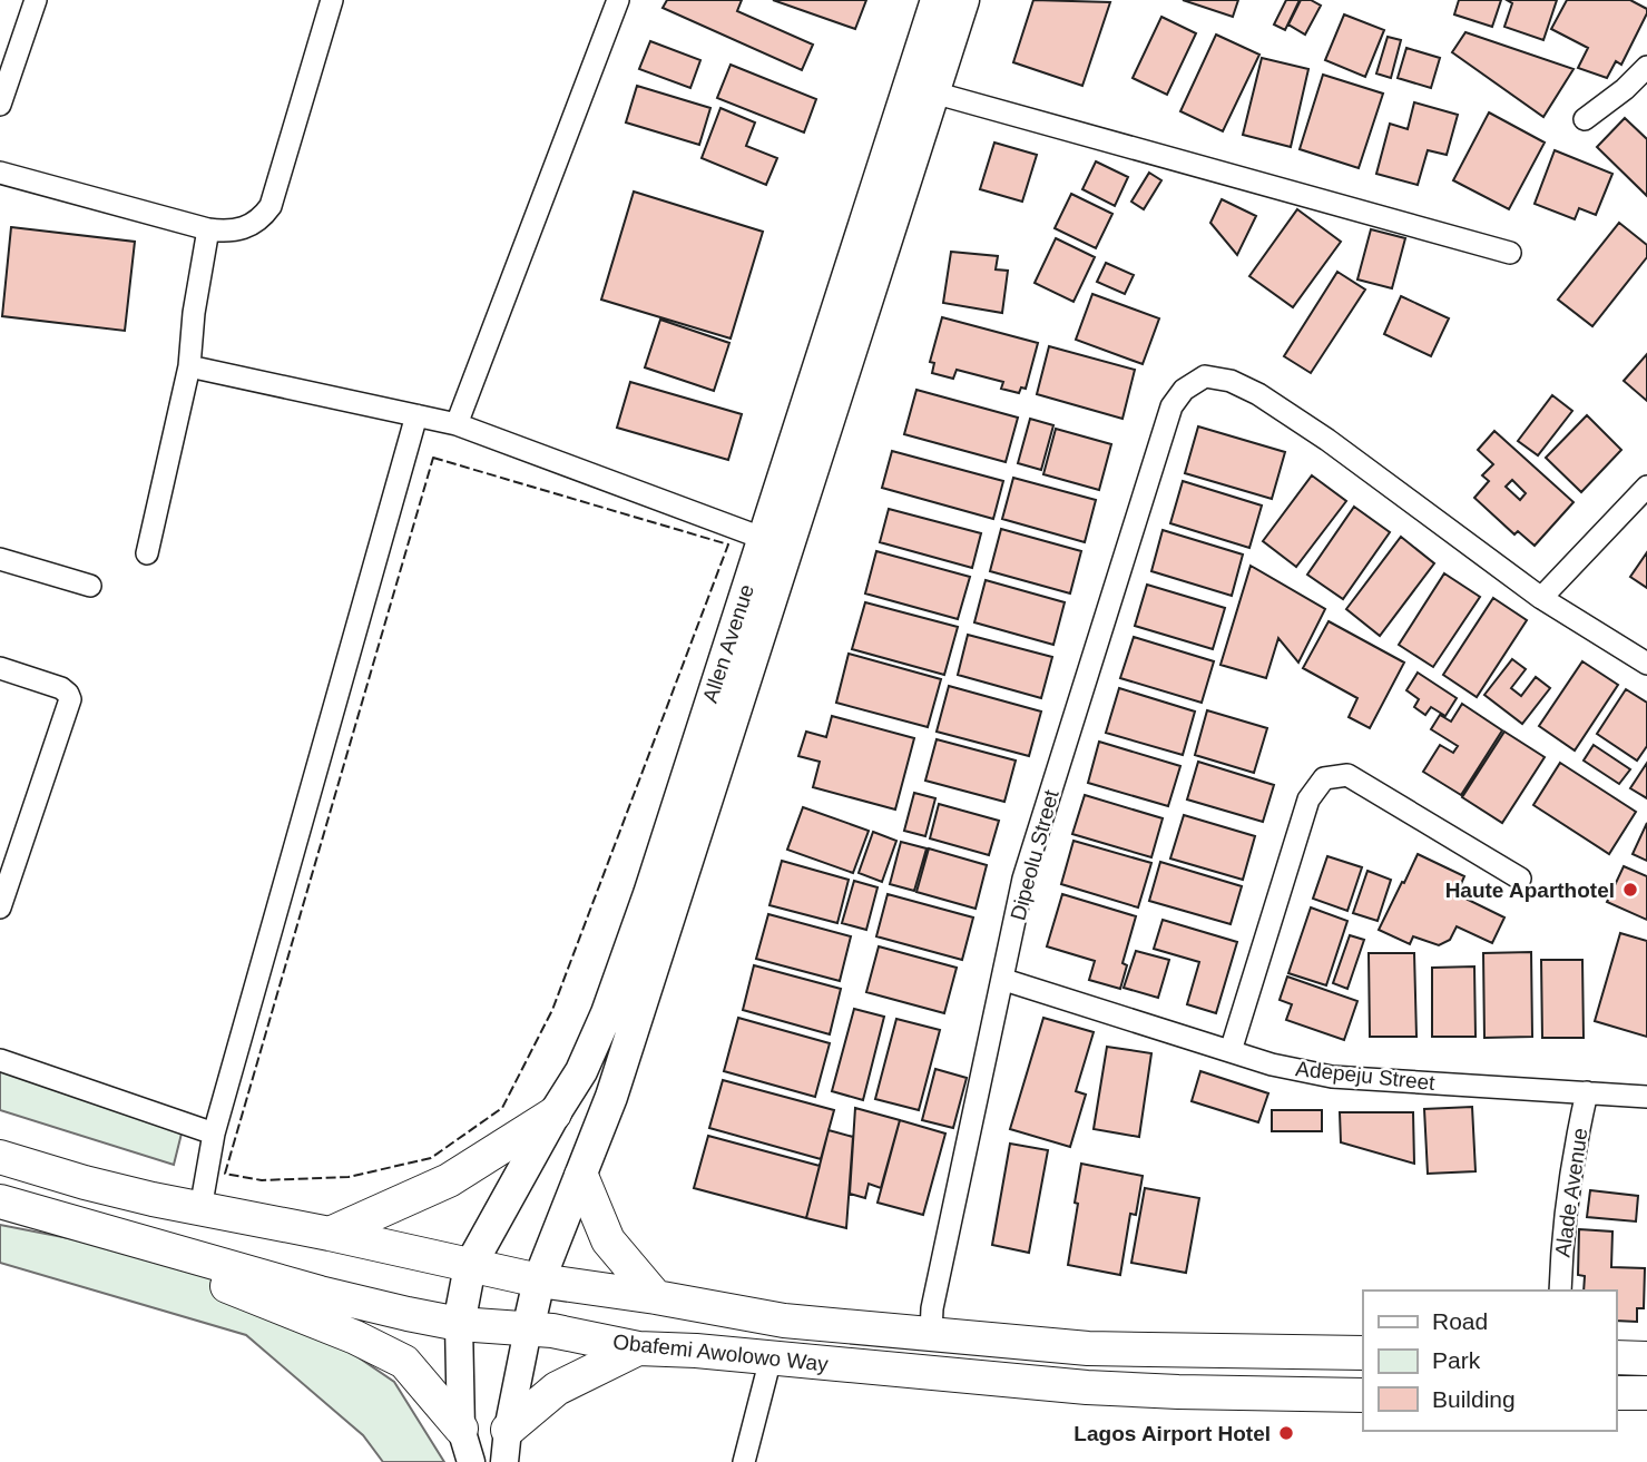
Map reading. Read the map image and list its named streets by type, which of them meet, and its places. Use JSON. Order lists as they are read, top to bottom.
{
  "streets": {
    "main road": ["Allen Avenue", "Obafemi Awolowo Way"],
    "street": ["Dipeolu Street", "Adepeju Street", "Alade Avenue"]
  },
  "crossings": [
    ["Allen Avenue", "Obafemi Awolowo Way"],
    ["Dipeolu Street", "Adepeju Street"],
    ["Dipeolu Street", "Obafemi Awolowo Way"],
    ["Adepeju Street", "Alade Avenue"]
  ],
  "places": ["Haute Aparthotel", "Lagos Airport Hotel"],
  "legend": ["Road", "Park", "Building"]
}
